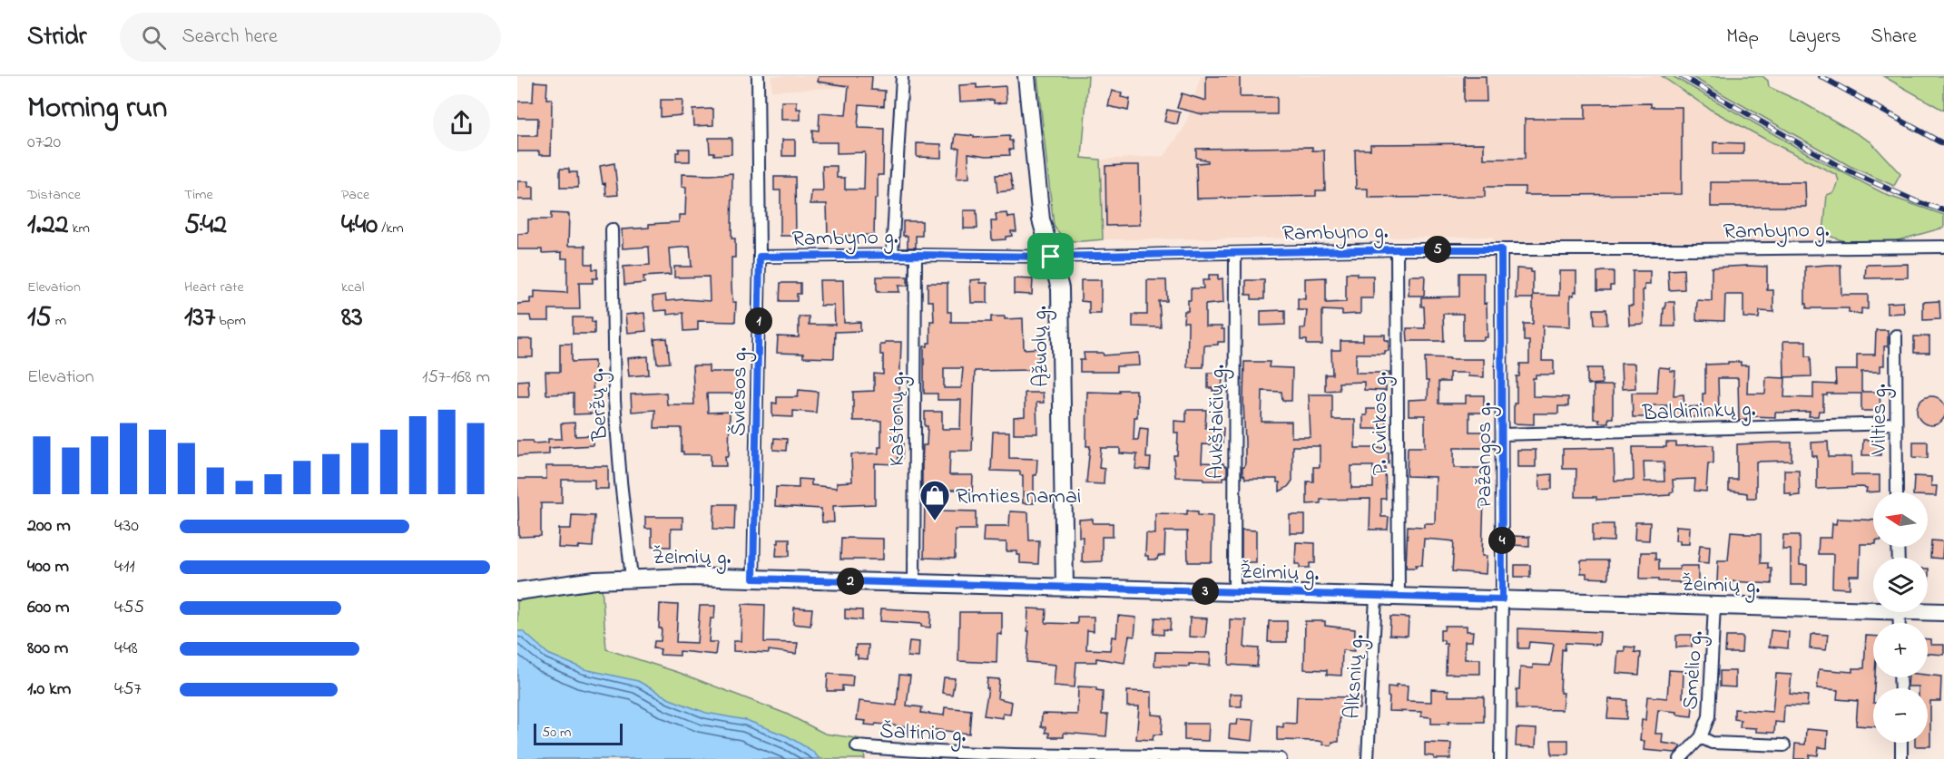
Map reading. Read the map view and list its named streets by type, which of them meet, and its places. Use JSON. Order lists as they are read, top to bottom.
{
  "streets": {
    "main road": ["Ąžuolų g.", "Žeimių g."],
    "street": [
      "Rambyno g.",
      "Šviesos g.",
      "Beržų g.",
      "Baldininkų g.",
      "Kaštonų g.",
      "Vilties g.",
      "Aukštaičių g.",
      "P. Cvirkos g.",
      "Pažangos g.",
      "Smėlio g.",
      "Alksnių g.",
      "Šaltinio g."
    ]
  },
  "crossings": [
    ["Rambyno g.", "Ąžuolų g."],
    ["Rambyno g.", "Šviesos g."],
    ["Rambyno g.", "Kaštonų g."],
    ["Rambyno g.", "Aukštaičių g."],
    ["Rambyno g.", "P. Cvirkos g."],
    ["Rambyno g.", "Pažangos g."],
    ["Ąžuolų g.", "Žeimių g."],
    ["Šviesos g.", "Žeimių g."],
    ["Beržų g.", "Žeimių g."],
    ["Baldininkų g.", "Vilties g."],
    ["Baldininkų g.", "Pažangos g."],
    ["Kaštonų g.", "Žeimių g."],
    ["Aukštaičių g.", "Žeimių g."],
    ["P. Cvirkos g.", "Žeimių g."],
    ["Pažangos g.", "Žeimių g."],
    ["Žeimių g.", "Smėlio g."],
    ["Žeimių g.", "Alksnių g."]
  ],
  "places": {
    "shop": ["Rimties namai"]
  },
  "scale_bar": "50 m",
  "north": "left",
  "page": {
    "header": "Stridr",
    "search": "Search here",
    "nav": ["Map", "Layers", "Share"],
    "heading": ["Morning run", "07:20"],
    "stats": [
      ["Distance", "1.22 km"],
      ["Time", "5:42"],
      ["Pace", "4:40 /km"],
      ["Elevation", "15 m"],
      ["Heart rate", "137 bpm"],
      ["kcal", "83"]
    ],
    "pins": [
      "5",
      "1",
      "4",
      "2",
      "3"
    ],
    "chart": ["Elevation", "157–168 m"],
    "map_buttons": ["+", "−"],
    "list": [
      {
        "name": "200 m",
        "note": "4:30"
      },
      {
        "name": "400 m",
        "note": "4:11"
      },
      {
        "name": "600 m",
        "note": "4:55"
      },
      {
        "name": "800 m",
        "note": "4:48"
      },
      {
        "name": "1.0 km",
        "note": "4:57"
      }
    ],
    "scale": "50 m"
  }
}
